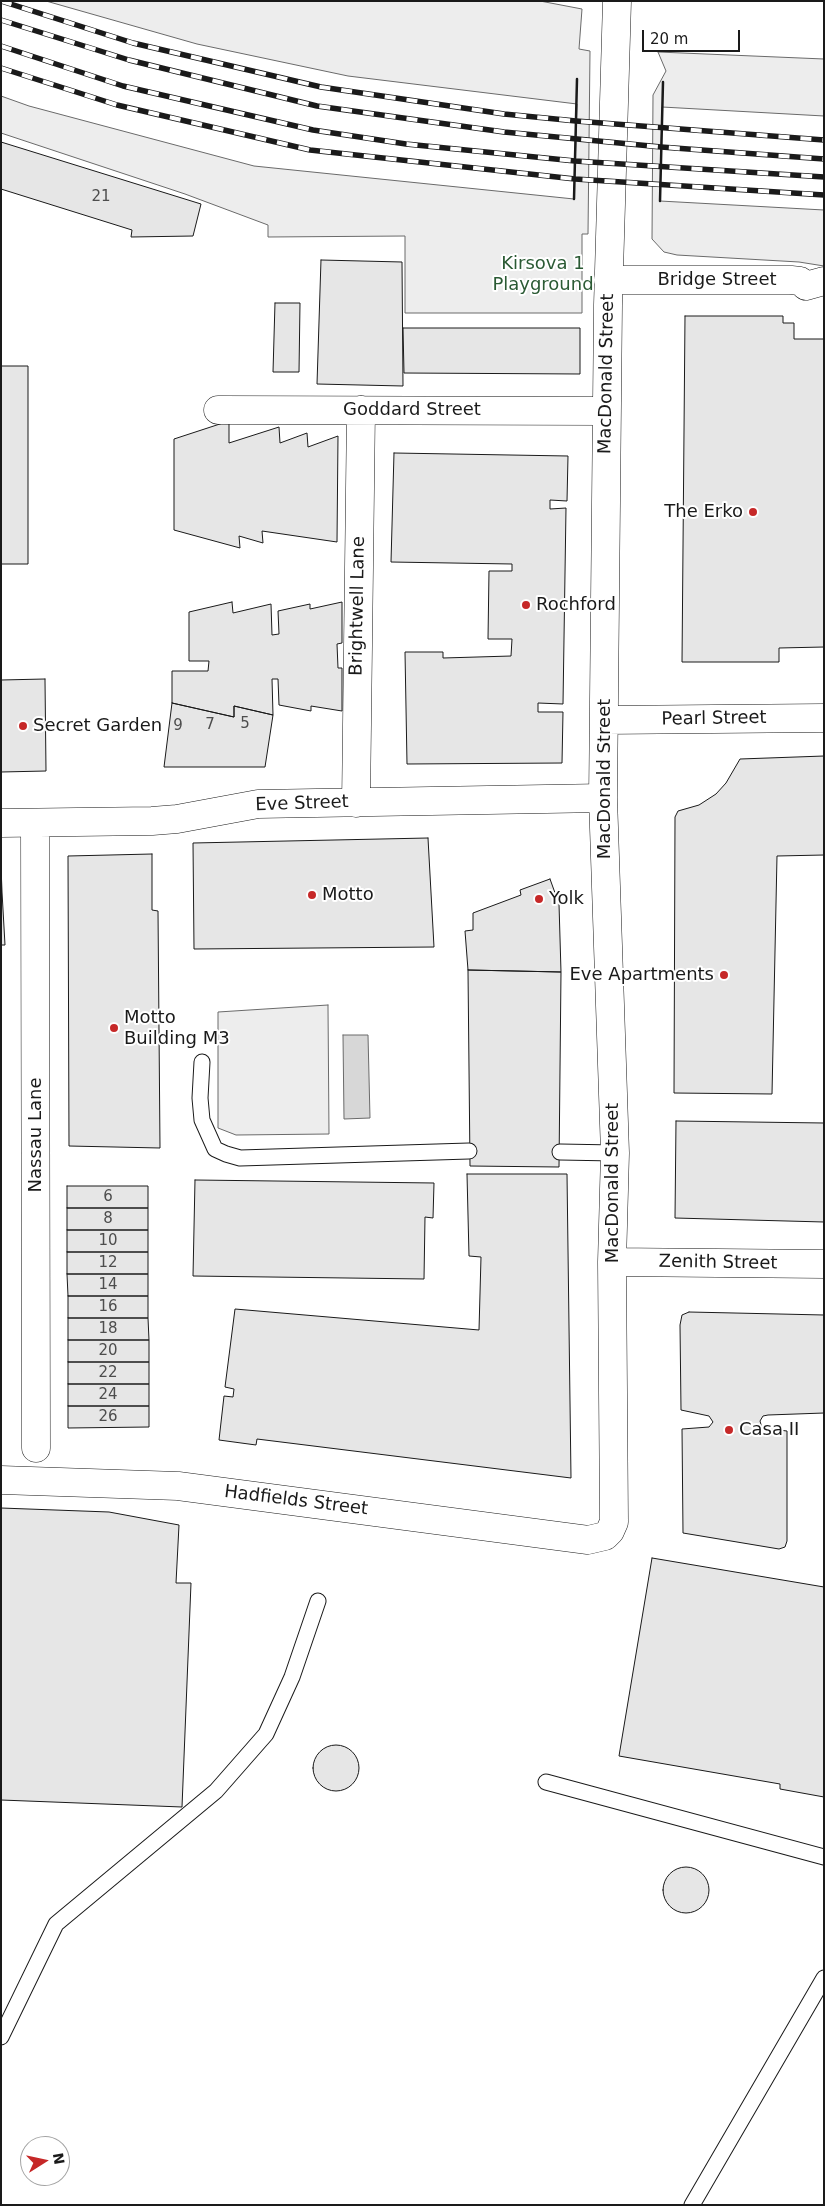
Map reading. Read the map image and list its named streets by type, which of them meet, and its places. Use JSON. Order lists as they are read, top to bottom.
{
  "streets": {
    "street": [
      "Bridge Street",
      "MacDonald Street",
      "Goddard Street",
      "Brightwell Lane",
      "Pearl Street",
      "Eve Street",
      "Nassau Lane",
      "Zenith Street",
      "Hadfields Street"
    ]
  },
  "crossings": [
    ["Bridge Street", "MacDonald Street"],
    ["MacDonald Street", "Goddard Street"],
    ["MacDonald Street", "Pearl Street"],
    ["MacDonald Street", "Eve Street"],
    ["MacDonald Street", "Zenith Street"],
    ["MacDonald Street", "Hadfields Street"],
    ["Goddard Street", "Brightwell Lane"],
    ["Brightwell Lane", "Eve Street"],
    ["Eve Street", "Nassau Lane"]
  ],
  "parks": ["Kirsova 1 Playground"],
  "places": [
    "The Erko",
    "Rochford",
    "Secret Garden",
    "Motto",
    "Yolk",
    "Eve Apartments",
    "Motto Building M3",
    "Casa II"
  ],
  "house_numbers": [
    "21",
    "5",
    "7",
    "9",
    "6",
    "8",
    "10",
    "12",
    "14",
    "16",
    "18",
    "20",
    "22",
    "24",
    "26"
  ],
  "scale_bar": "20 m",
  "north": "right"
}
